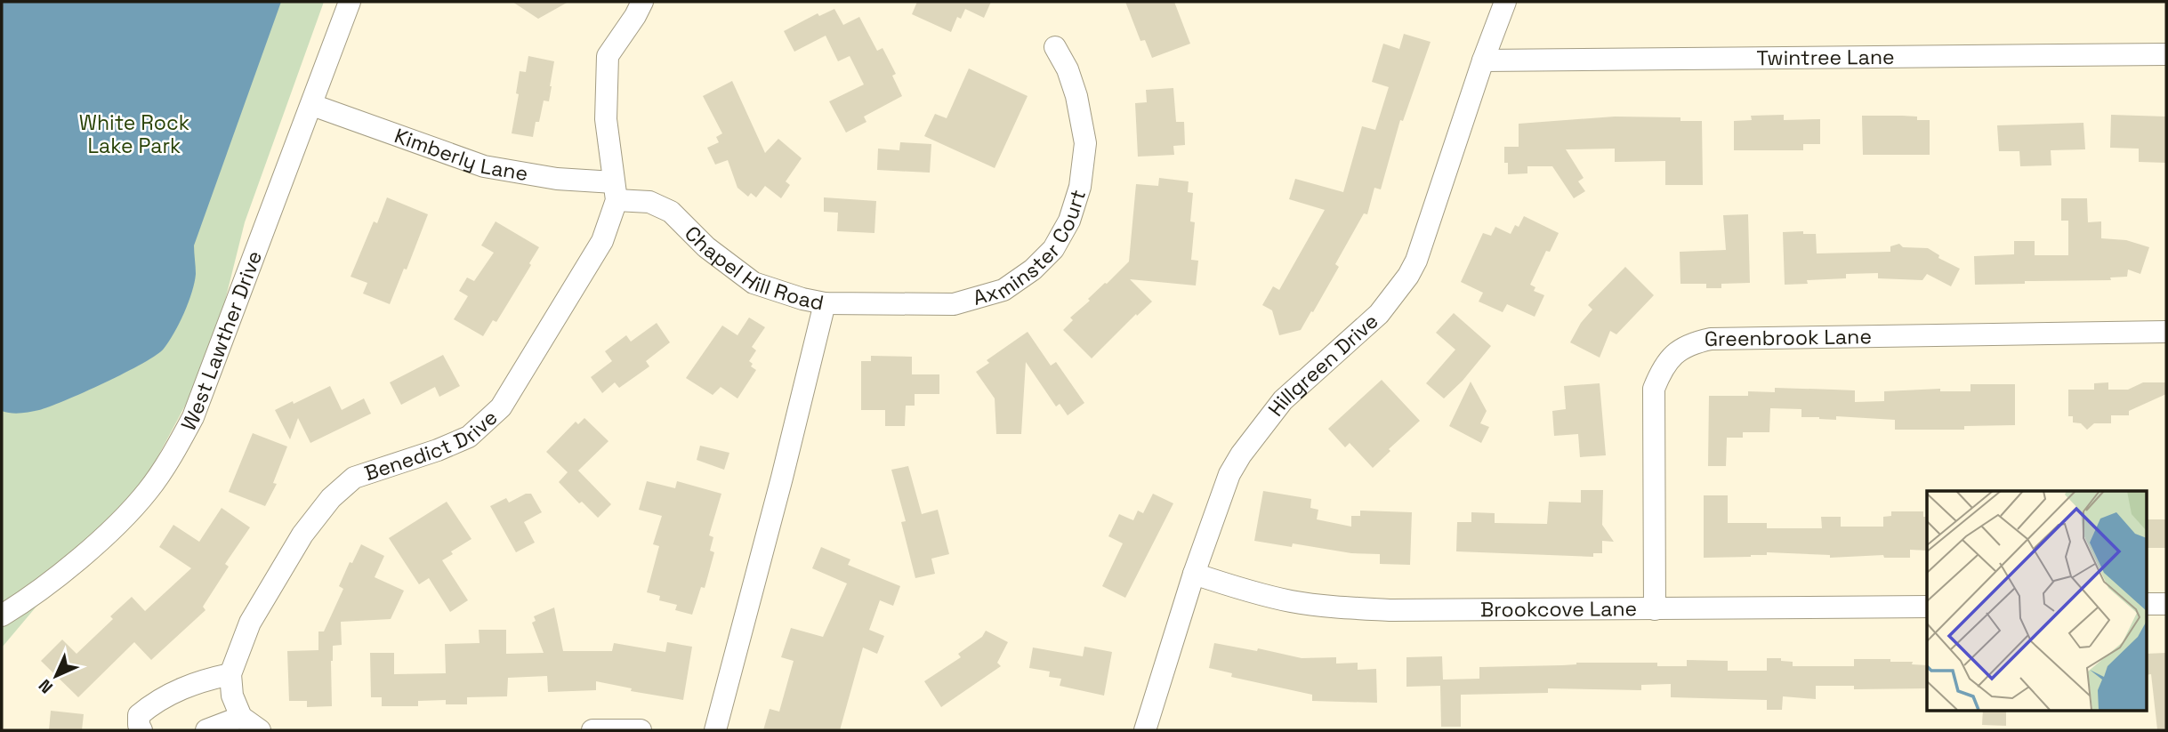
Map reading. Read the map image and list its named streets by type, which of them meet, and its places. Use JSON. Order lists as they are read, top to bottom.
{
  "streets": {
    "street": [
      "Twintree Lane",
      "Kimberly Lane",
      "Axminster Court",
      "Chapel Hill Road",
      "Greenbrook Lane",
      "West Lawther Drive",
      "Hillgreen Drive",
      "Benedict Drive",
      "Brookcove Lane"
    ]
  },
  "crossings": [
    ["Twintree Lane", "Hillgreen Drive"],
    ["Kimberly Lane", "Chapel Hill Road"],
    ["Kimberly Lane", "West Lawther Drive"],
    ["Kimberly Lane", "Benedict Drive"],
    ["Axminster Court", "Chapel Hill Road"],
    ["Chapel Hill Road", "Benedict Drive"],
    ["Greenbrook Lane", "Brookcove Lane"],
    ["Hillgreen Drive", "Brookcove Lane"]
  ],
  "parks": ["White Rock Lake Park"],
  "north": "bottom left"
}
